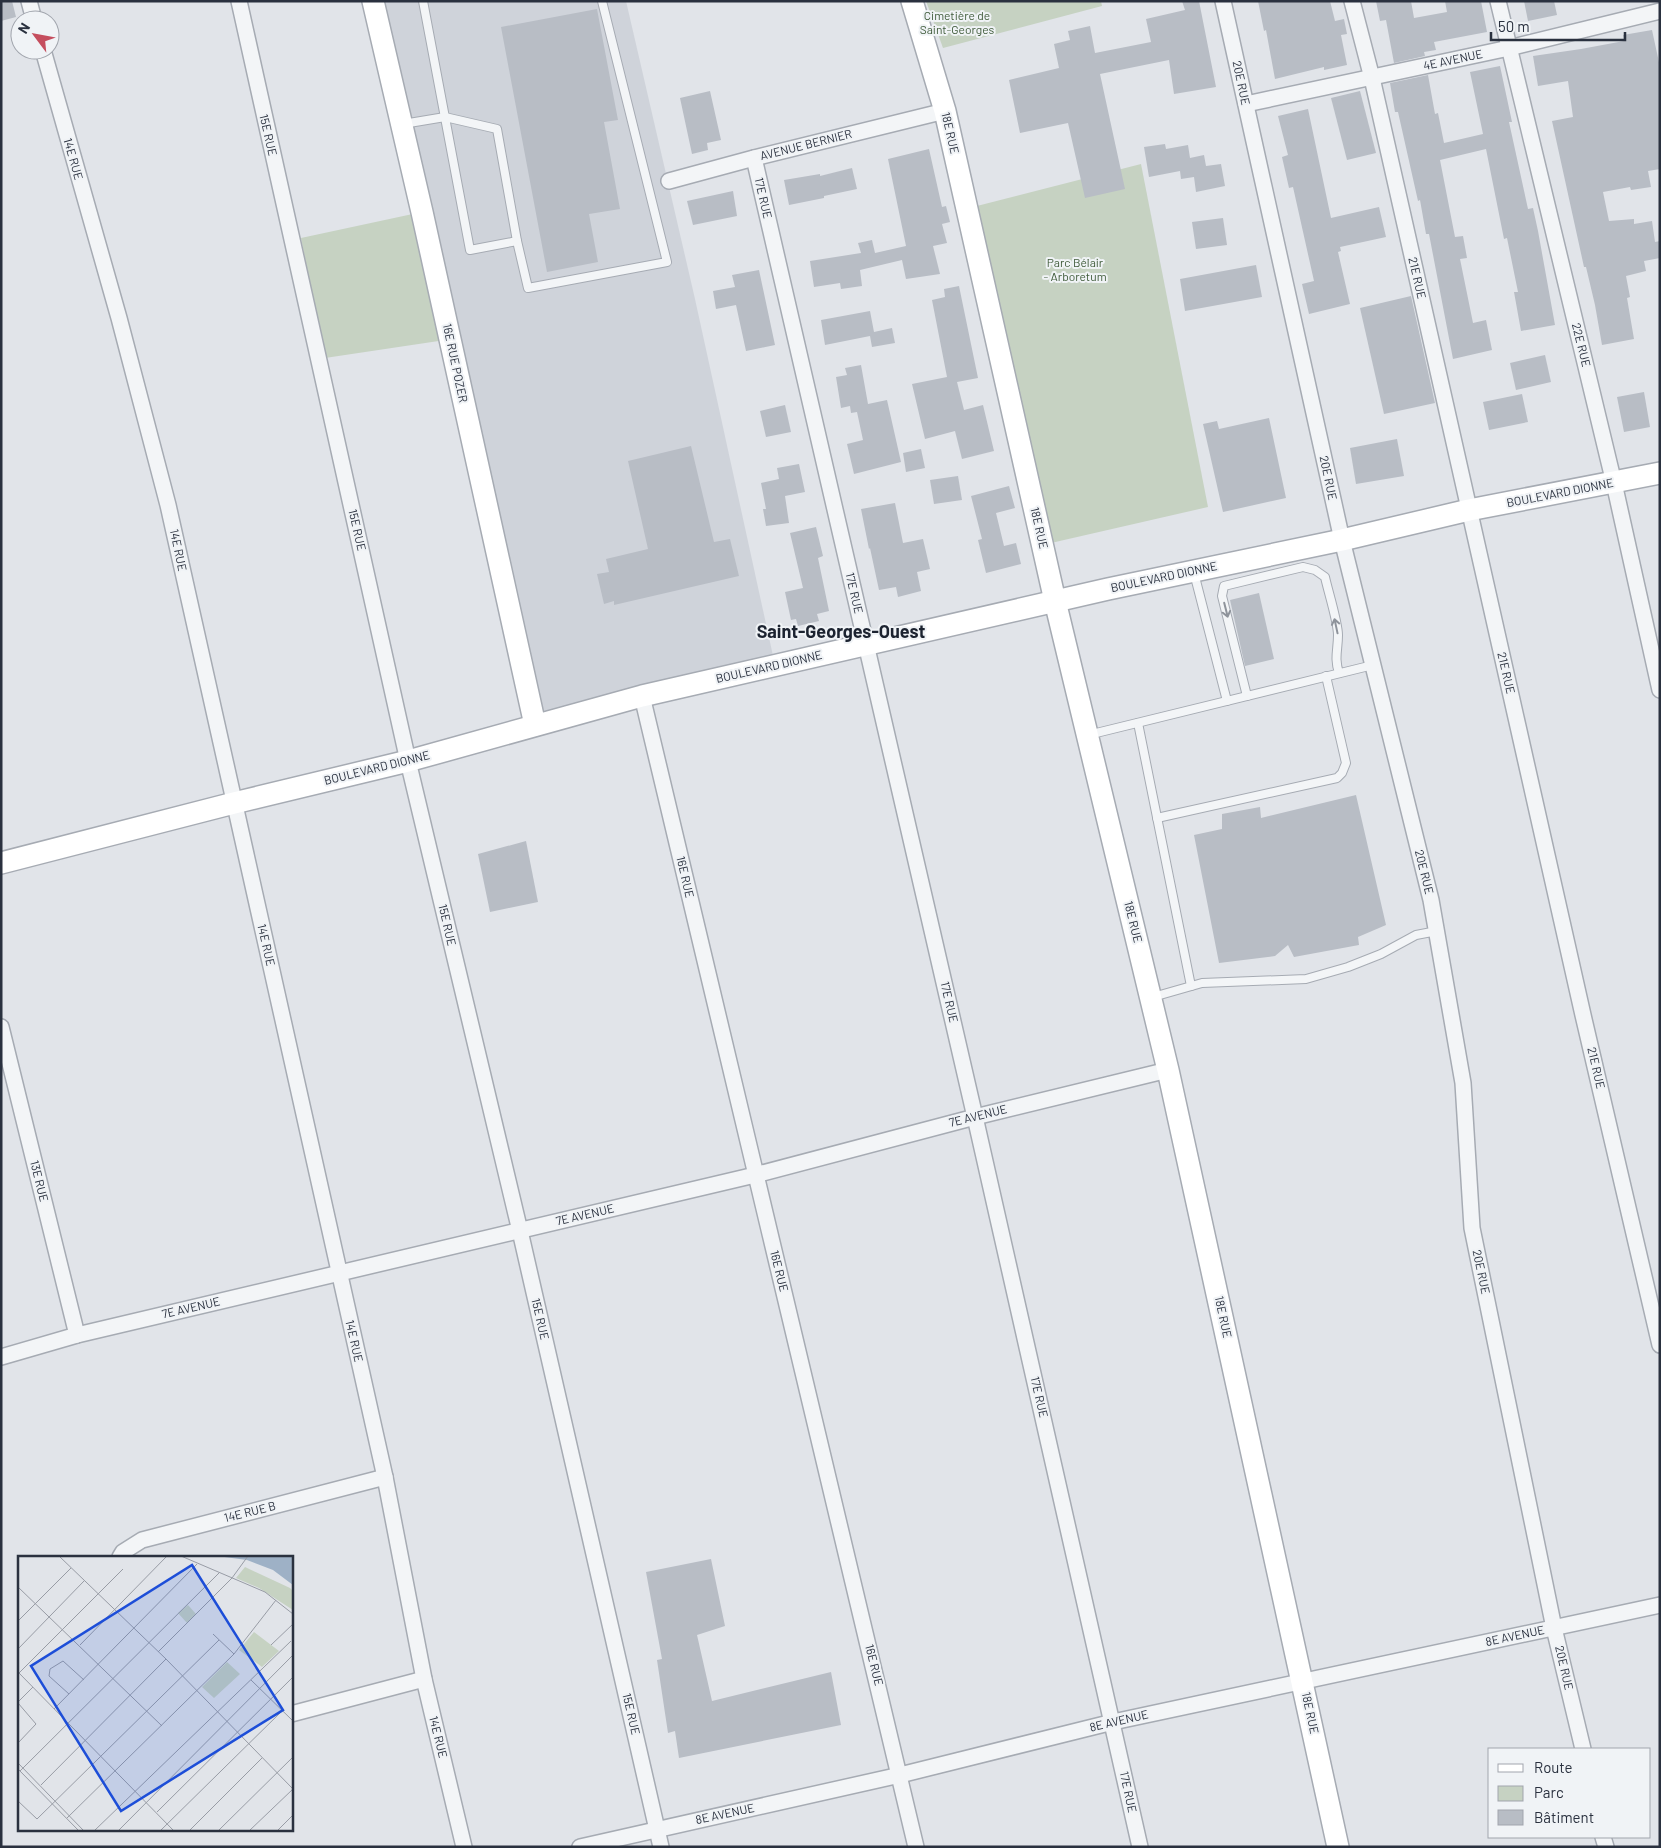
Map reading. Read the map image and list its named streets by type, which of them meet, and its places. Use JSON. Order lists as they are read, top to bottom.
{
  "streets": {
    "main road": ["18E RUE", "16E RUE POZER", "BOULEVARD DIONNE"],
    "street": [
      "4E AVENUE",
      "20E RUE",
      "15E RUE",
      "AVENUE BERNIER",
      "14E RUE",
      "17E RUE",
      "21E RUE",
      "22E RUE",
      "16E RUE",
      "7E AVENUE",
      "13E RUE",
      "14E RUE B",
      "8E AVENUE"
    ]
  },
  "crossings": [
    ["4E AVENUE", "20E RUE"],
    ["4E AVENUE", "21E RUE"],
    ["4E AVENUE", "22E RUE"],
    ["20E RUE", "BOULEVARD DIONNE"],
    ["20E RUE", "8E AVENUE"],
    ["18E RUE", "AVENUE BERNIER"],
    ["18E RUE", "BOULEVARD DIONNE"],
    ["18E RUE", "7E AVENUE"],
    ["18E RUE", "8E AVENUE"],
    ["15E RUE", "BOULEVARD DIONNE"],
    ["15E RUE", "7E AVENUE"],
    ["15E RUE", "8E AVENUE"],
    ["AVENUE BERNIER", "17E RUE"],
    ["14E RUE", "BOULEVARD DIONNE"],
    ["14E RUE", "7E AVENUE"],
    ["14E RUE", "14E RUE B"],
    ["17E RUE", "BOULEVARD DIONNE"],
    ["17E RUE", "7E AVENUE"],
    ["17E RUE", "8E AVENUE"],
    ["21E RUE", "BOULEVARD DIONNE"],
    ["22E RUE", "BOULEVARD DIONNE"],
    ["16E RUE POZER", "BOULEVARD DIONNE"],
    ["BOULEVARD DIONNE", "16E RUE"],
    ["16E RUE", "7E AVENUE"],
    ["16E RUE", "8E AVENUE"],
    ["7E AVENUE", "13E RUE"]
  ],
  "districts": ["Saint-Georges-Ouest"],
  "parks": ["Cimetière de Saint-Georges", "Parc Bélair - Arboretum"],
  "legend": ["Route", "Parc", "Bâtiment"],
  "scale_bar": "50 m",
  "north": "top left"
}
